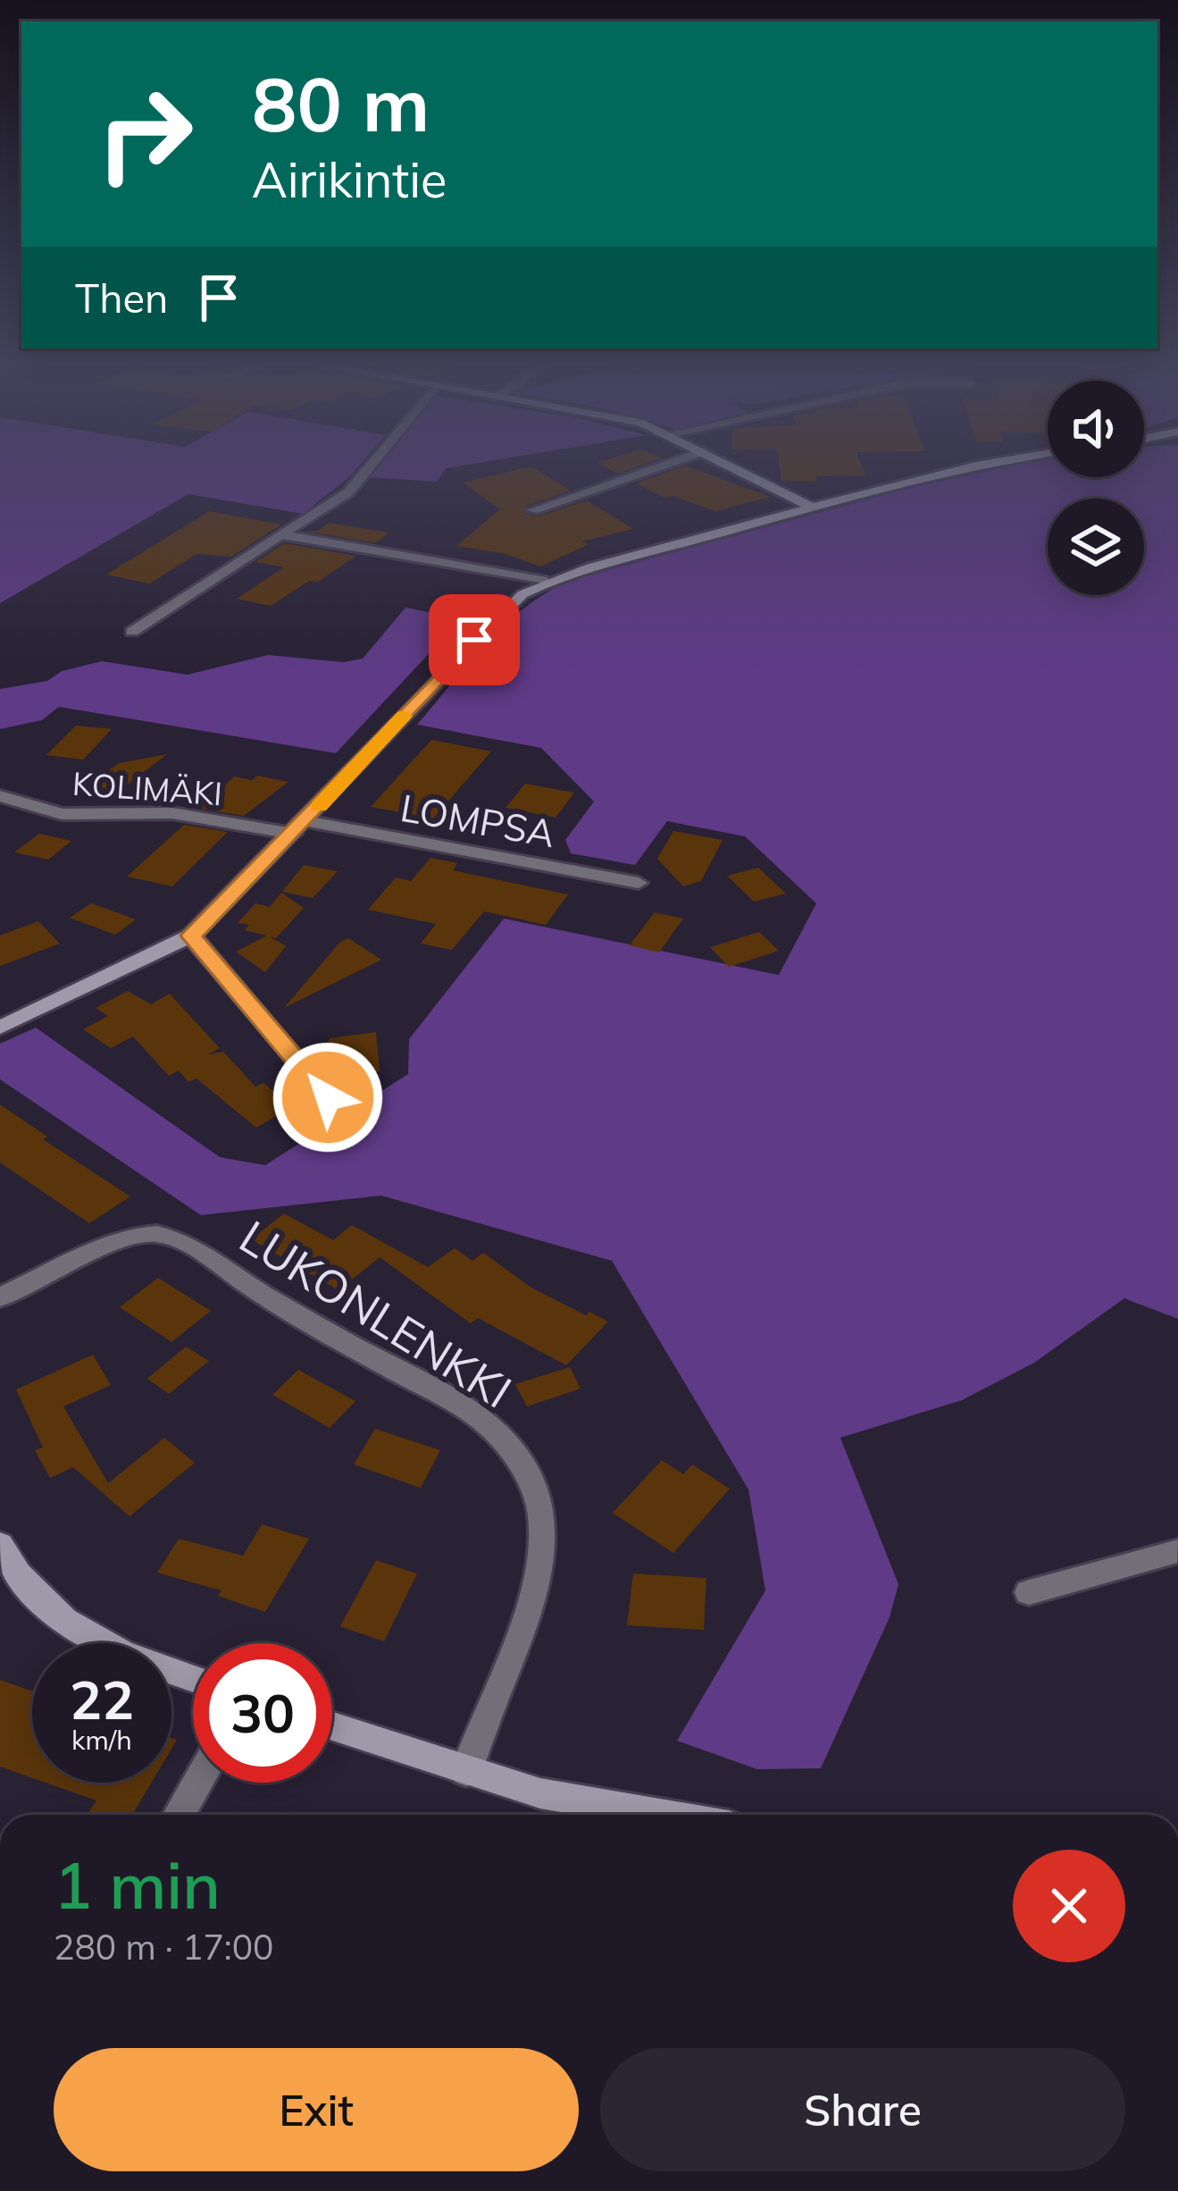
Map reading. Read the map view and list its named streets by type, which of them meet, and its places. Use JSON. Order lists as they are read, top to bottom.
{
  "streets": {
    "street": ["KOLIMÄKI", "LOMPSA", "LUKONLENKKI"]
  },
  "crossings": [
    ["KOLIMÄKI", "LOMPSA"]
  ],
  "page": {
    "turn": ["80 m", "Airikintie"],
    "then": "Then",
    "speed": "22 km/h",
    "limit": "30",
    "heading": ["1 min", "280 m · 17:00"],
    "buttons": ["Exit", "Share"]
  }
}
